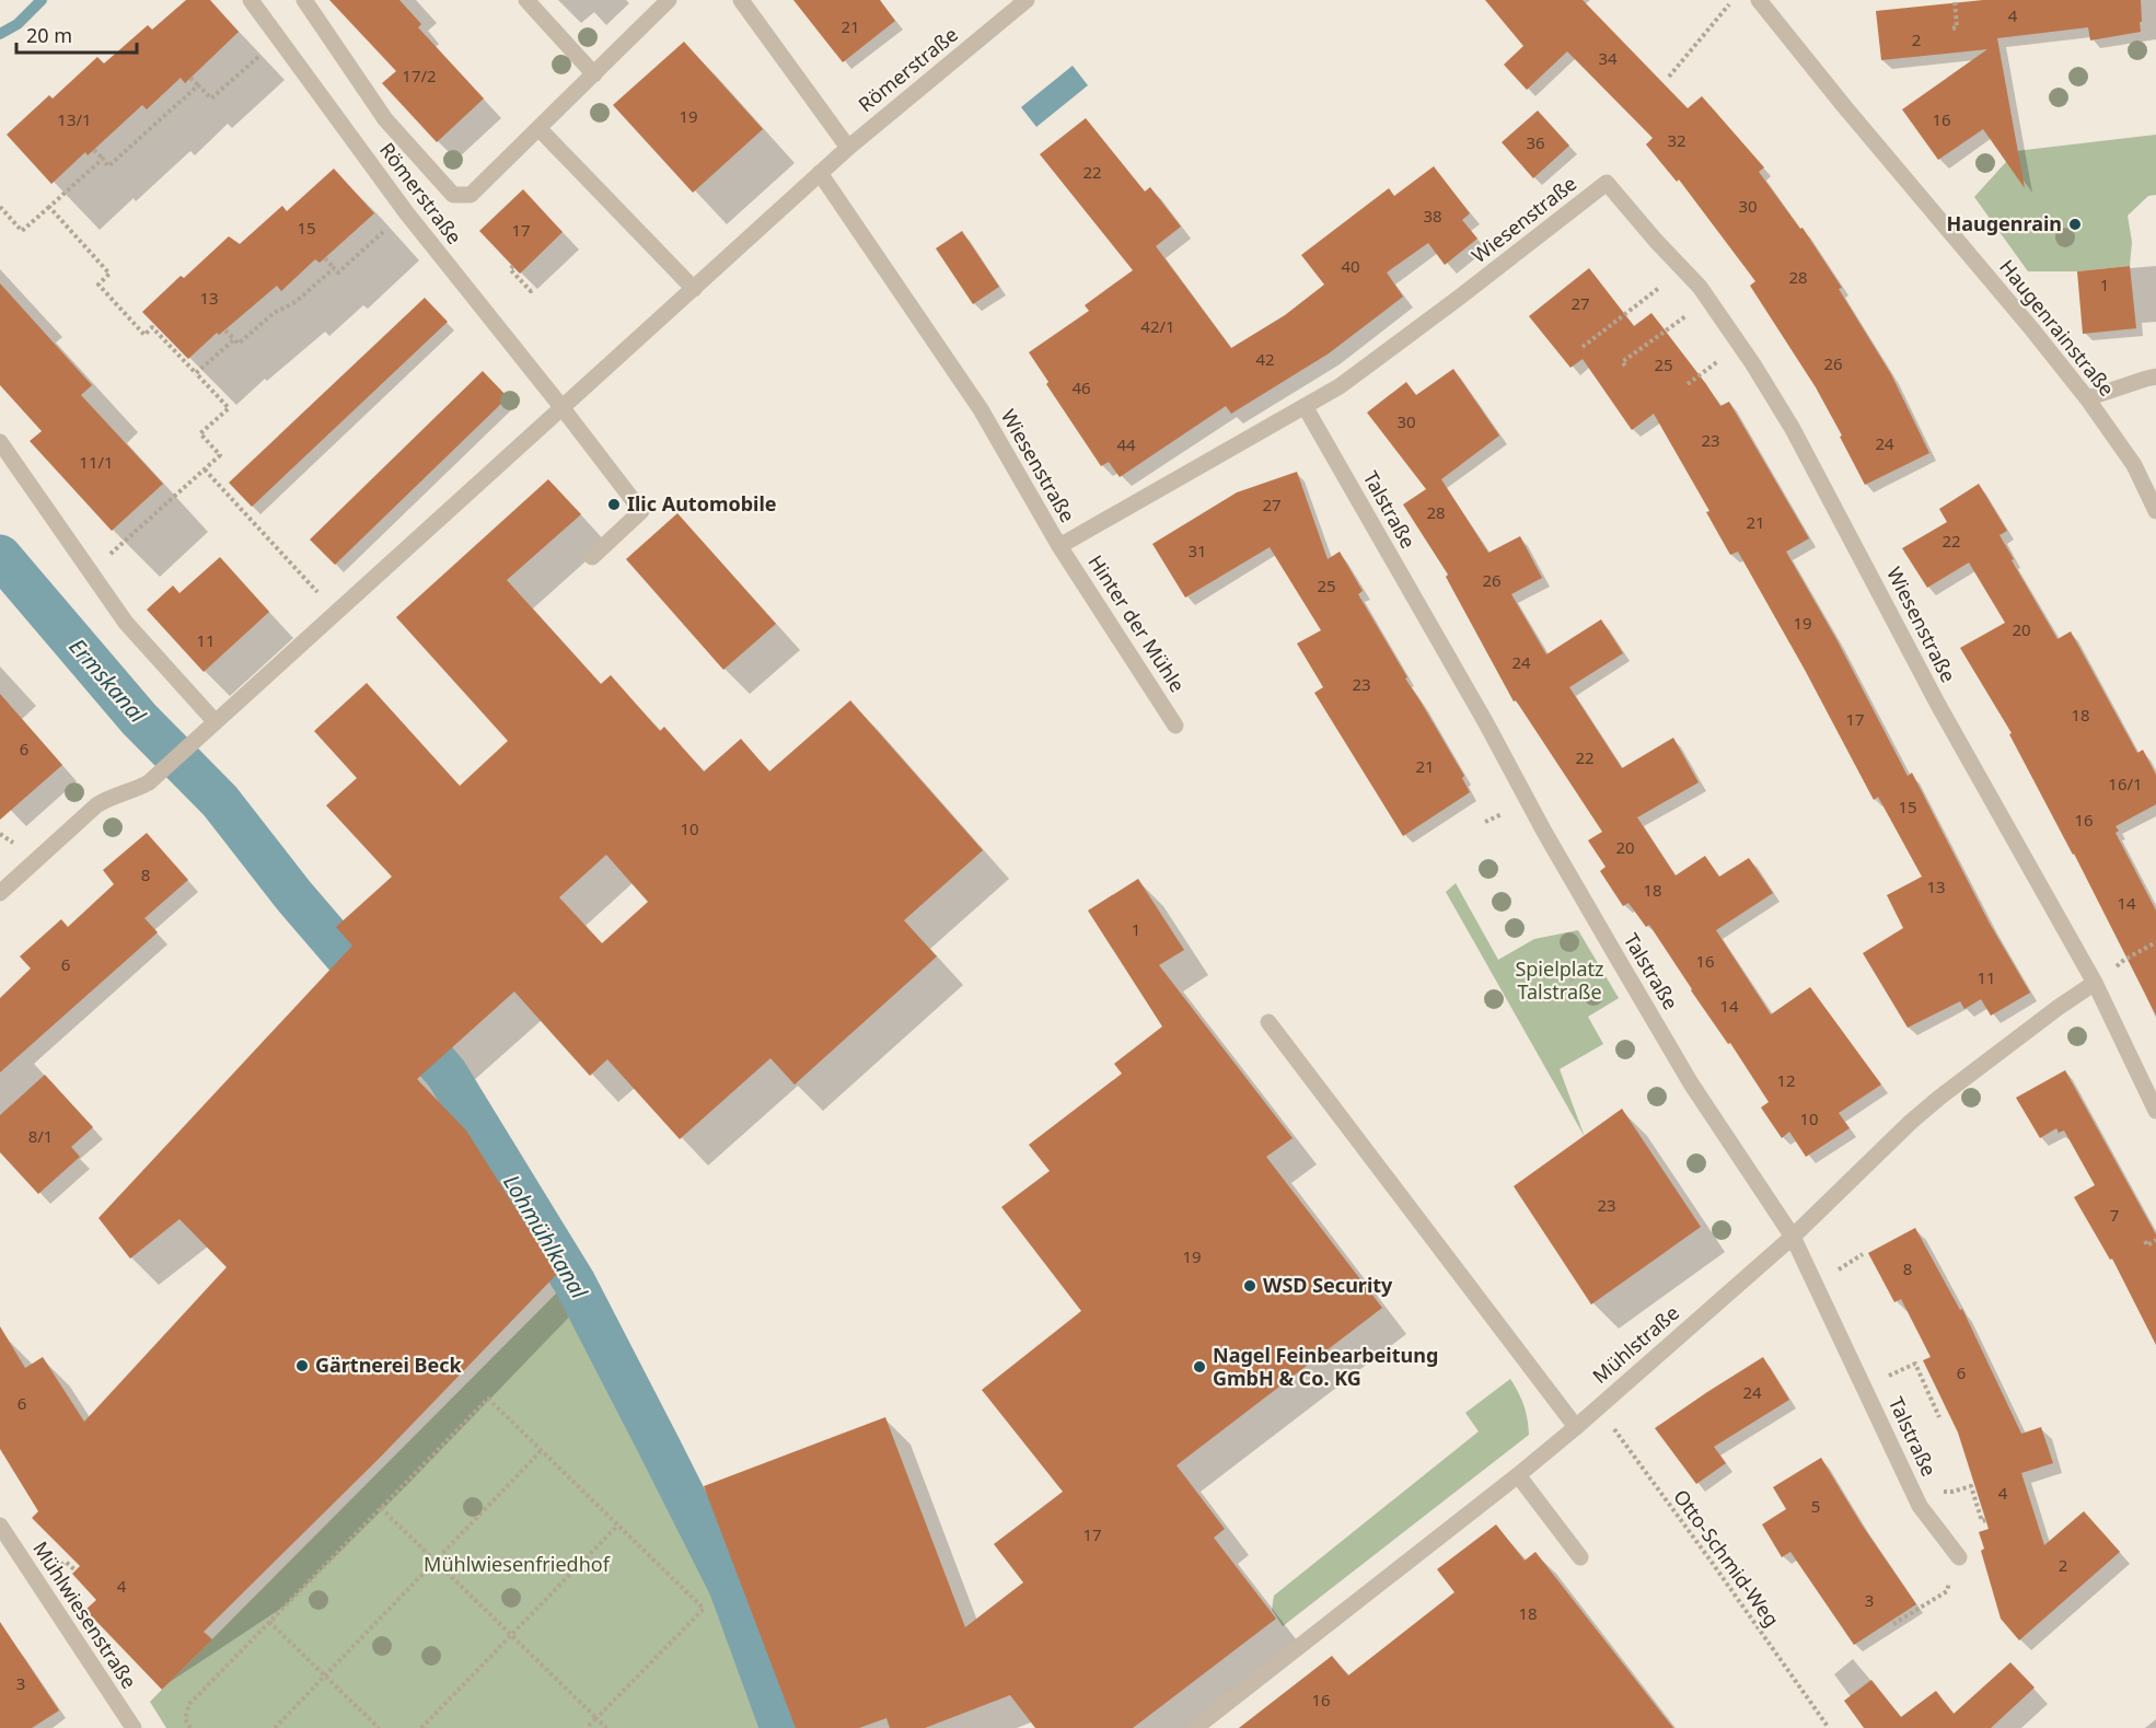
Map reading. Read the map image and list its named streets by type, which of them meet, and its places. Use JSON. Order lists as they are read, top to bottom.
{
  "streets": {
    "street": [
      "Römerstraße",
      "Wiesenstraße",
      "Haugenrainstraße",
      "Talstraße",
      "Hinter der Mühle",
      "Mühlstraße",
      "Mühlwiesenstraße"
    ],
    "path": ["Otto-Schmid-Weg"]
  },
  "crossings": [
    ["Römerstraße", "Wiesenstraße"],
    ["Wiesenstraße", "Talstraße"],
    ["Wiesenstraße", "Hinter der Mühle"],
    ["Wiesenstraße", "Mühlstraße"],
    ["Talstraße", "Mühlstraße"],
    ["Mühlstraße", "Otto-Schmid-Weg"]
  ],
  "water": ["Ermskanal", "Lohmühlkanal"],
  "parks": ["Spielplatz Talstraße", "Mühlwiesenfriedhof"],
  "places": [
    "Haugenrain",
    "Ilic Automobile",
    "WSD Security",
    "Gärtnerei Beck",
    "Nagel Feinbearbeitung GmbH & Co. KG"
  ],
  "house_numbers": [
    "4",
    "21",
    "2",
    "34",
    "17/2",
    "19",
    "13/1",
    "16",
    "32",
    "36",
    "22",
    "30",
    "38",
    "15",
    "17",
    "40",
    "28",
    "1",
    "13",
    "27",
    "42/1",
    "42",
    "26",
    "25",
    "46",
    "30",
    "23",
    "24",
    "44",
    "11/1",
    "27",
    "28",
    "21",
    "22",
    "31",
    "26",
    "25",
    "19",
    "20",
    "11",
    "24",
    "23",
    "18",
    "17",
    "6",
    "22",
    "21",
    "16/1",
    "15",
    "16",
    "10",
    "20",
    "8",
    "13",
    "18",
    "14",
    "1",
    "16",
    "6",
    "11",
    "14",
    "12",
    "10",
    "8/1",
    "23",
    "7",
    "19",
    "8",
    "6",
    "24",
    "6",
    "4",
    "5",
    "17",
    "2",
    "4",
    "3",
    "18",
    "3",
    "16"
  ],
  "scale_bar": "20 m"
}
